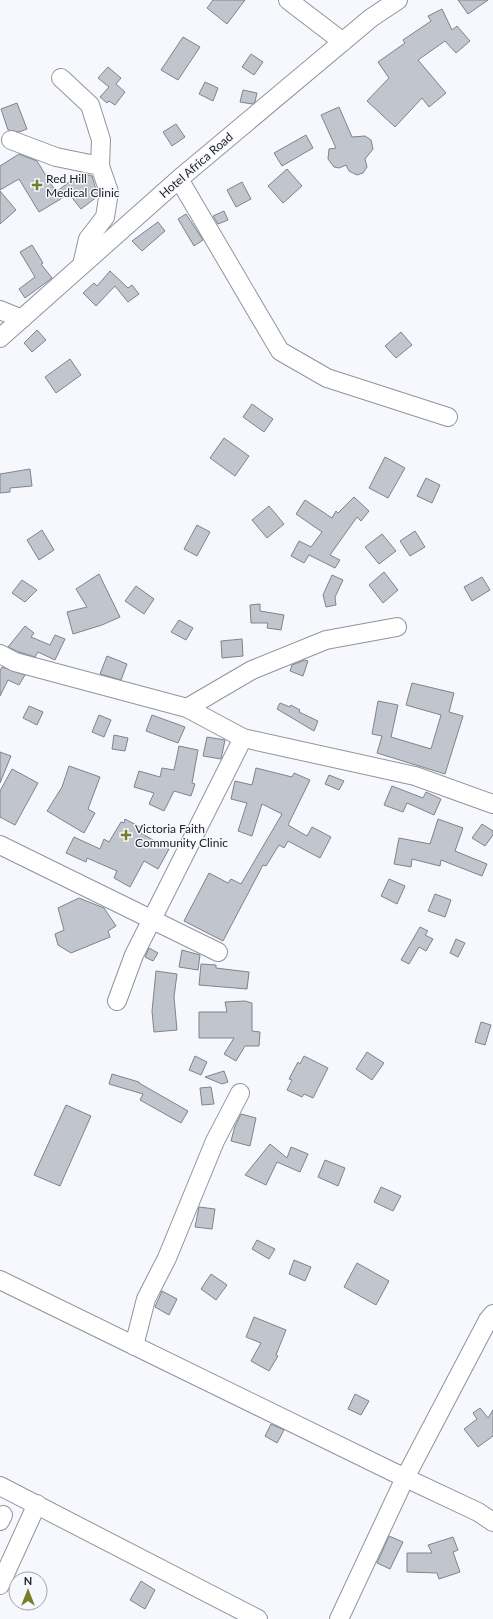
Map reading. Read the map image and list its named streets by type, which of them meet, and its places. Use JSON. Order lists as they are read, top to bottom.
{
  "streets": {
    "street": ["Hotel Africa Road"]
  },
  "places": {
    "health": ["Red Hill Medical Clinic", "Victoria Faith Community Clinic"]
  },
  "north": "top"
}
